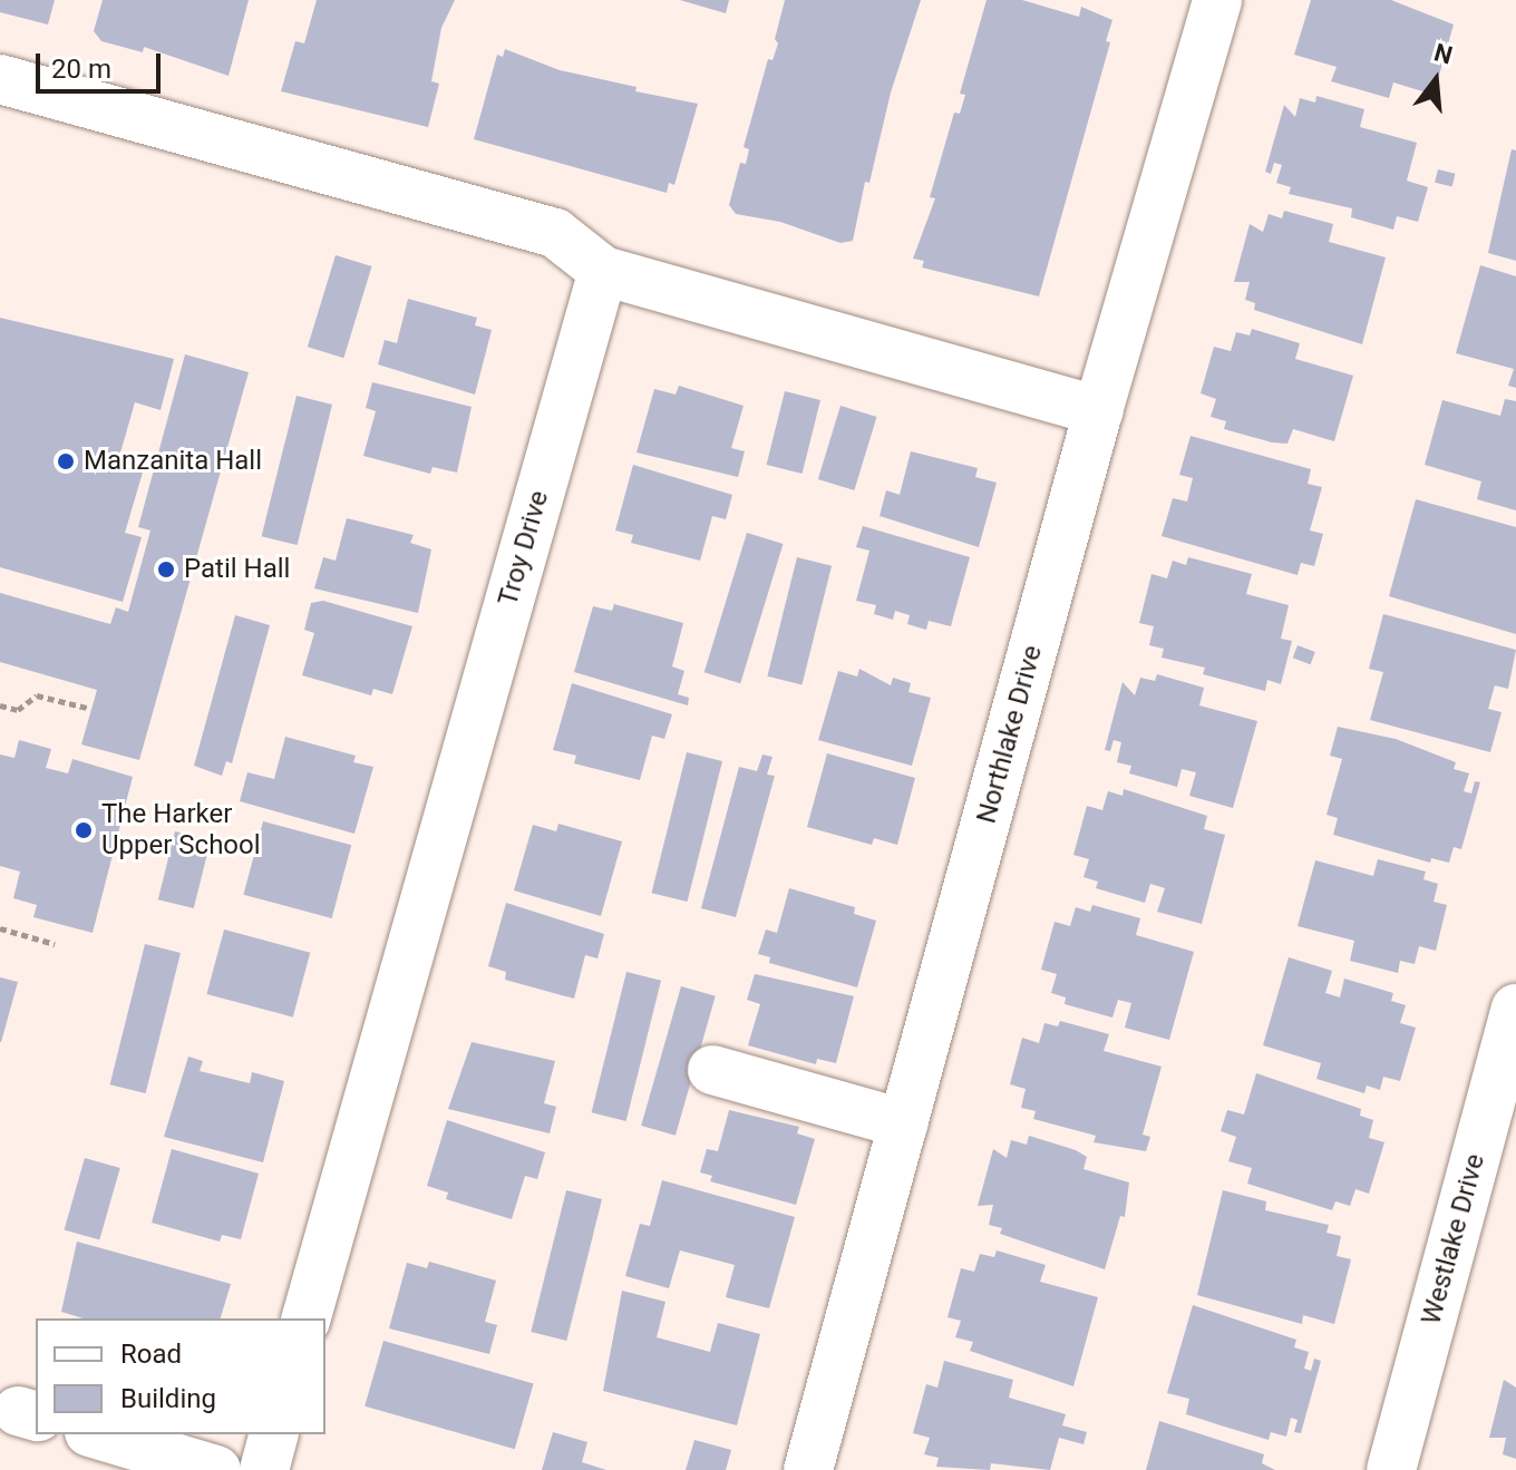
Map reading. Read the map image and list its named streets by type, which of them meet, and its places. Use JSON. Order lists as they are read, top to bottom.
{
  "streets": {
    "street": ["Troy Drive", "Northlake Drive", "Westlake Drive"]
  },
  "places": ["Manzanita Hall", "Patil Hall", "The Harker Upper School"],
  "legend": ["Road", "Building"],
  "scale_bar": "20 m",
  "north": "top"
}
